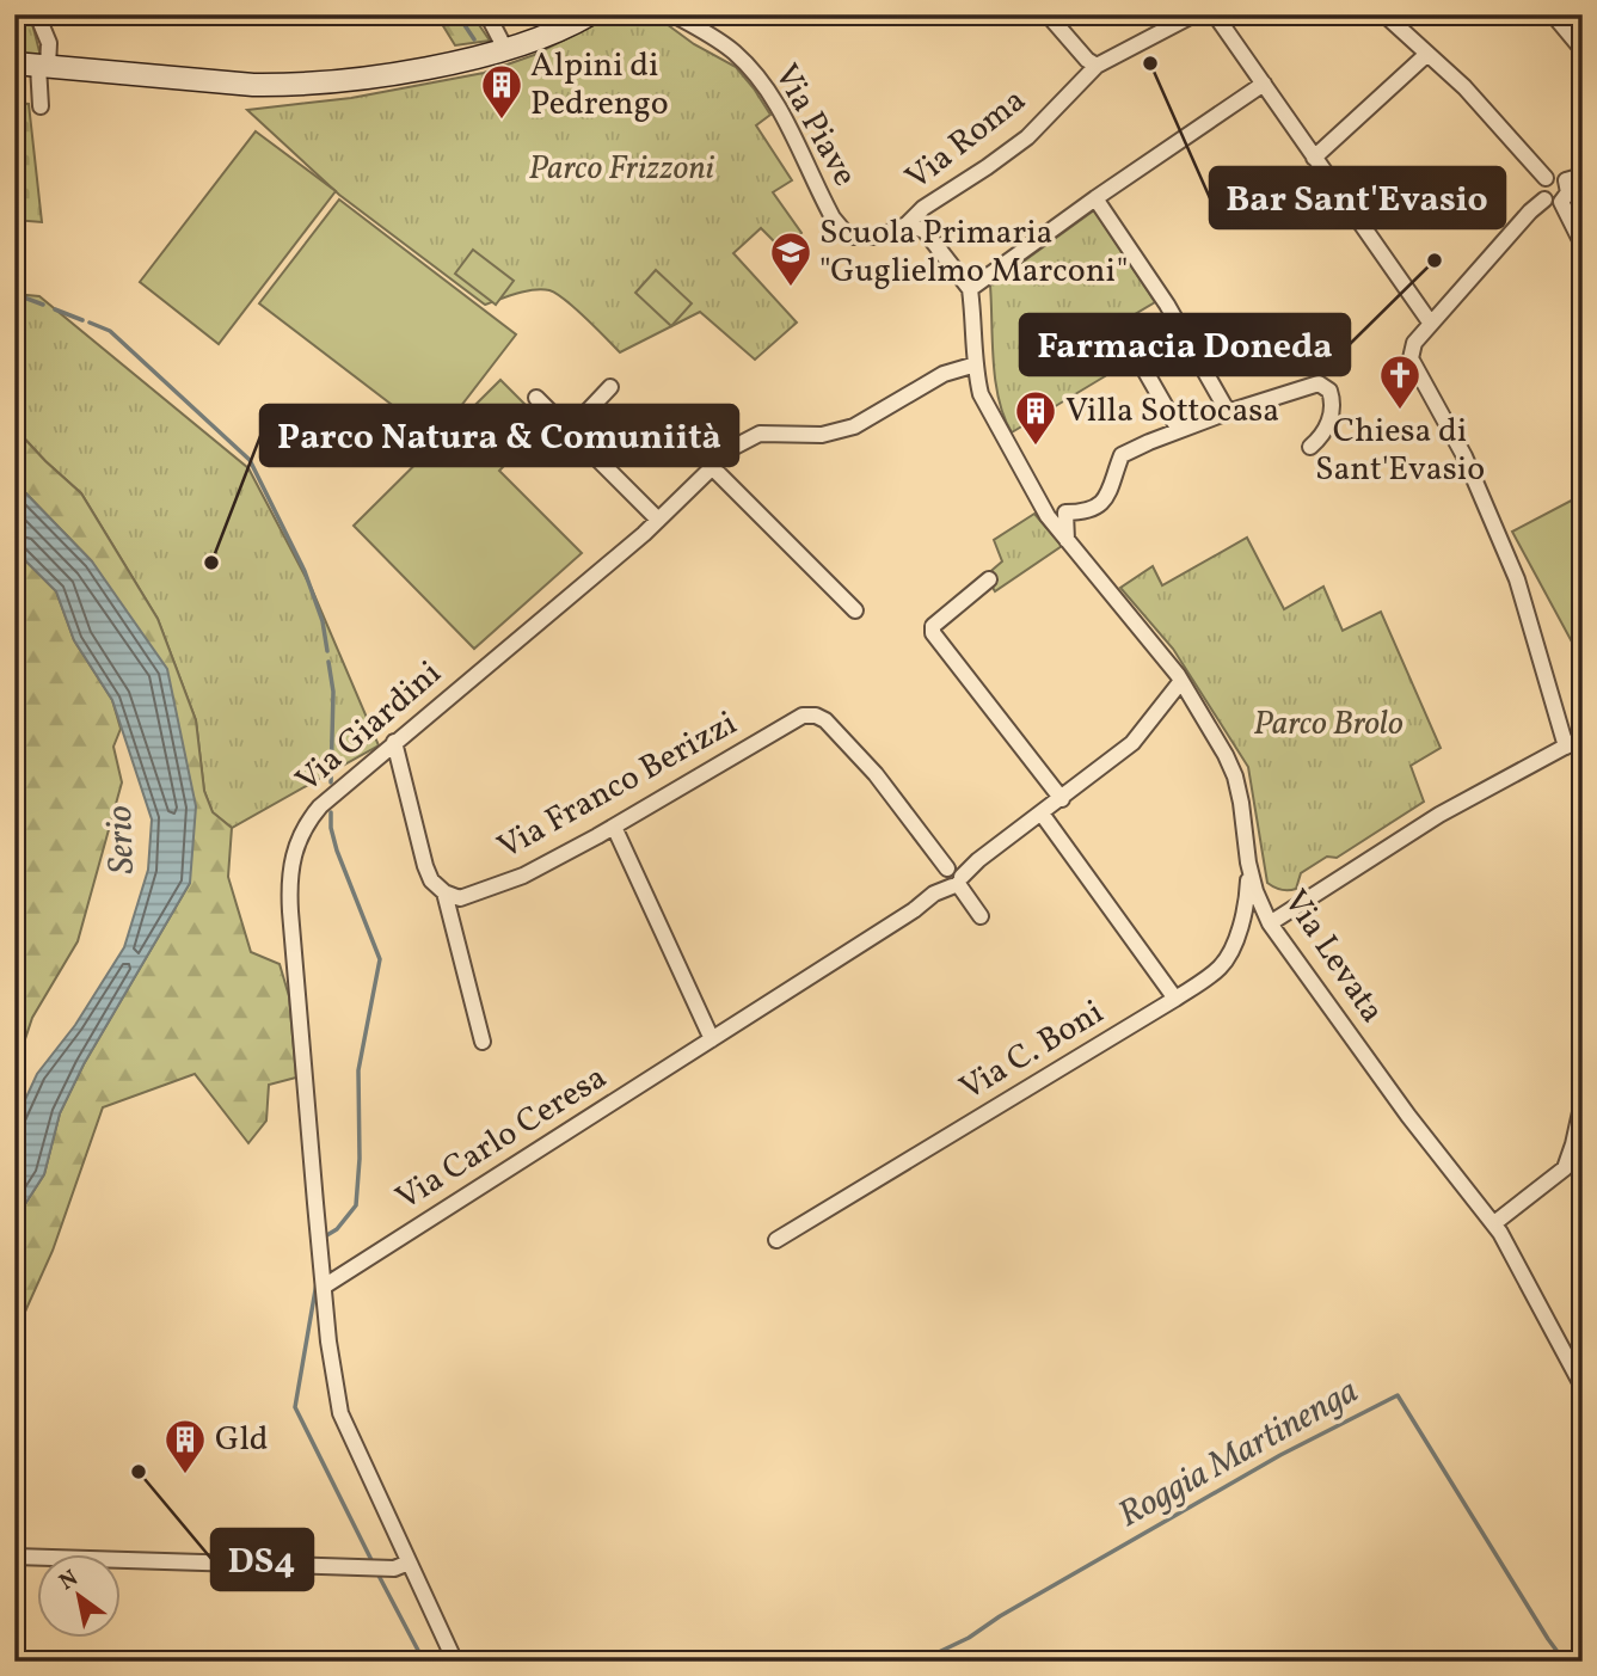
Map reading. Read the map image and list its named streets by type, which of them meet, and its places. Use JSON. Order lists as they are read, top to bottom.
{
  "streets": {
    "street": [
      "Via Piave",
      "Via Roma",
      "Via Giardini",
      "Via Franco Berizzi",
      "Via Levata",
      "Via C. Boni",
      "Via Carlo Ceresa"
    ]
  },
  "crossings": [
    ["Via Piave", "Via Roma"],
    ["Via Giardini", "Via Levata"],
    ["Via Giardini", "Via Carlo Ceresa"],
    ["Via Franco Berizzi", "Via Carlo Ceresa"],
    ["Via Levata", "Via C. Boni"],
    ["Via Levata", "Via Carlo Ceresa"]
  ],
  "water": ["Serio", "Roggia Martinenga"],
  "parks": ["Parco Frizzoni", "Parco Brolo"],
  "places": {
    "other": [
      "Bar Sant'Evasio",
      "Farmacia Doneda",
      "Parco Natura & Comuniità",
      "DS4"
    ],
    "building": ["Alpini di Pedrengo", "Villa Sottocasa", "Gld"],
    "school or university": ["Scuola Primaria \"Guglielmo Marconi\""],
    "church": ["Chiesa di Sant'Evasio"]
  },
  "north": "top left"
}
